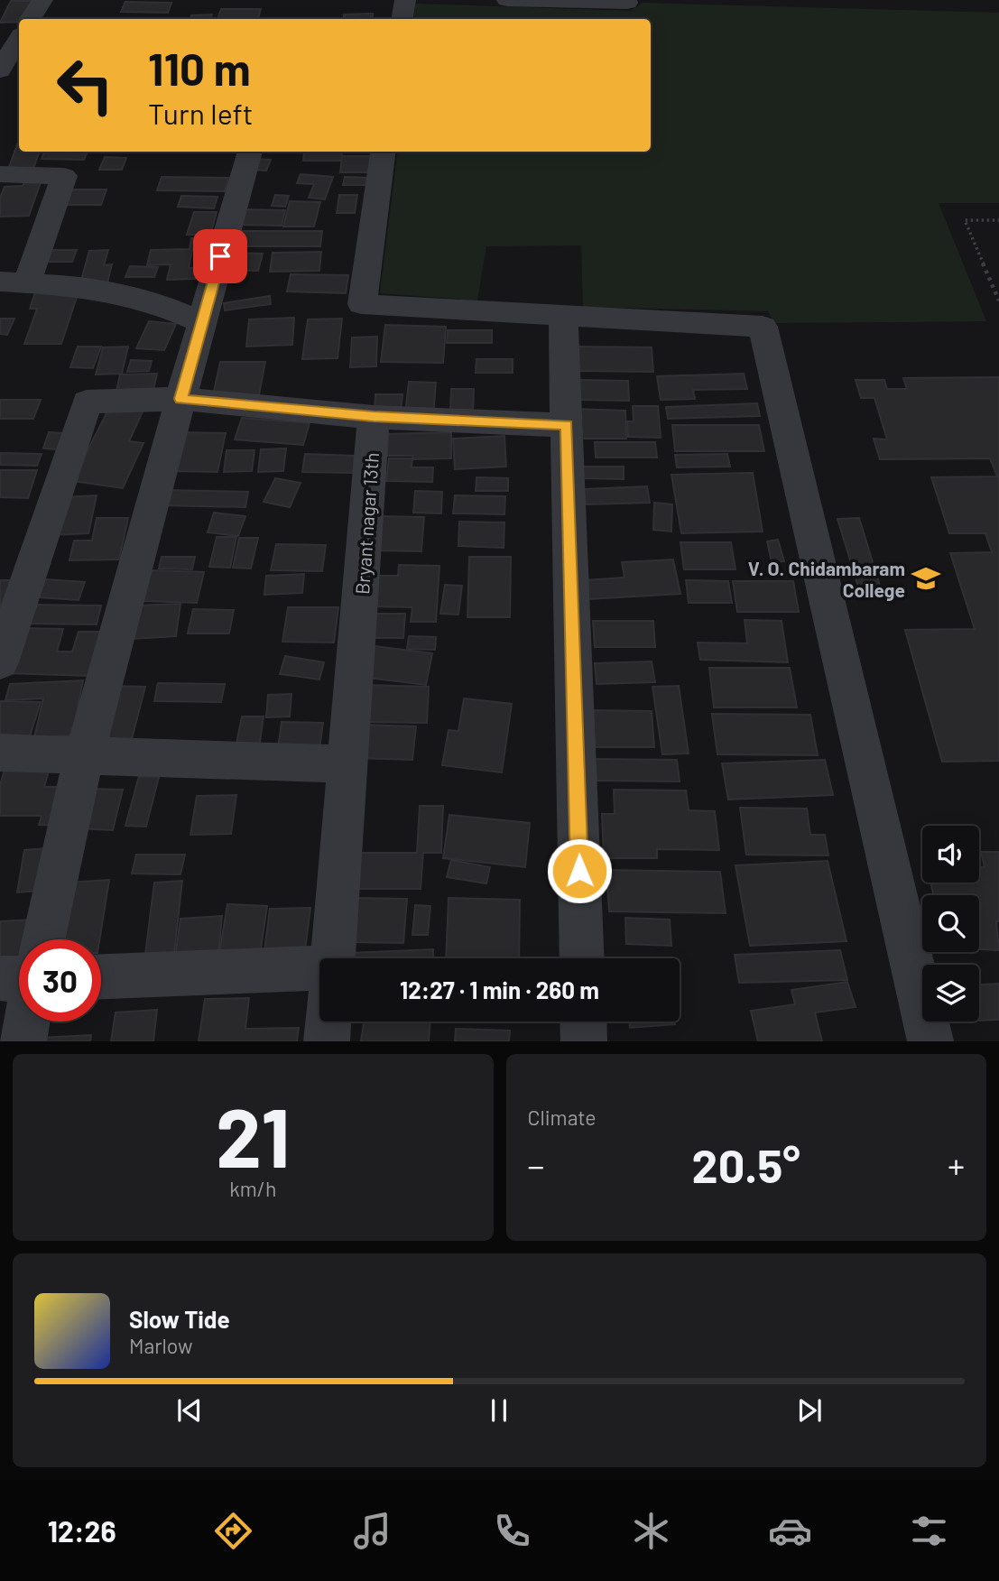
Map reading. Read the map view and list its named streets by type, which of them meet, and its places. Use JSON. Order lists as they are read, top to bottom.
{
  "streets": {
    "street": ["Bryant nagar 13th"]
  },
  "places": {
    "school or university": ["V. O. Chidambaram College"]
  },
  "page": {
    "turn": ["110 m", "Turn left"],
    "limit": "30",
    "trip": "12:27 · 1 min · 260 m",
    "tile": [
      ["21", "km/h"],
      "Climate"
    ],
    "heat": ["−", "20.5°", "+"],
    "song": ["Slow Tide", "Marlow"],
    "tabs": "12:26"
  }
}
